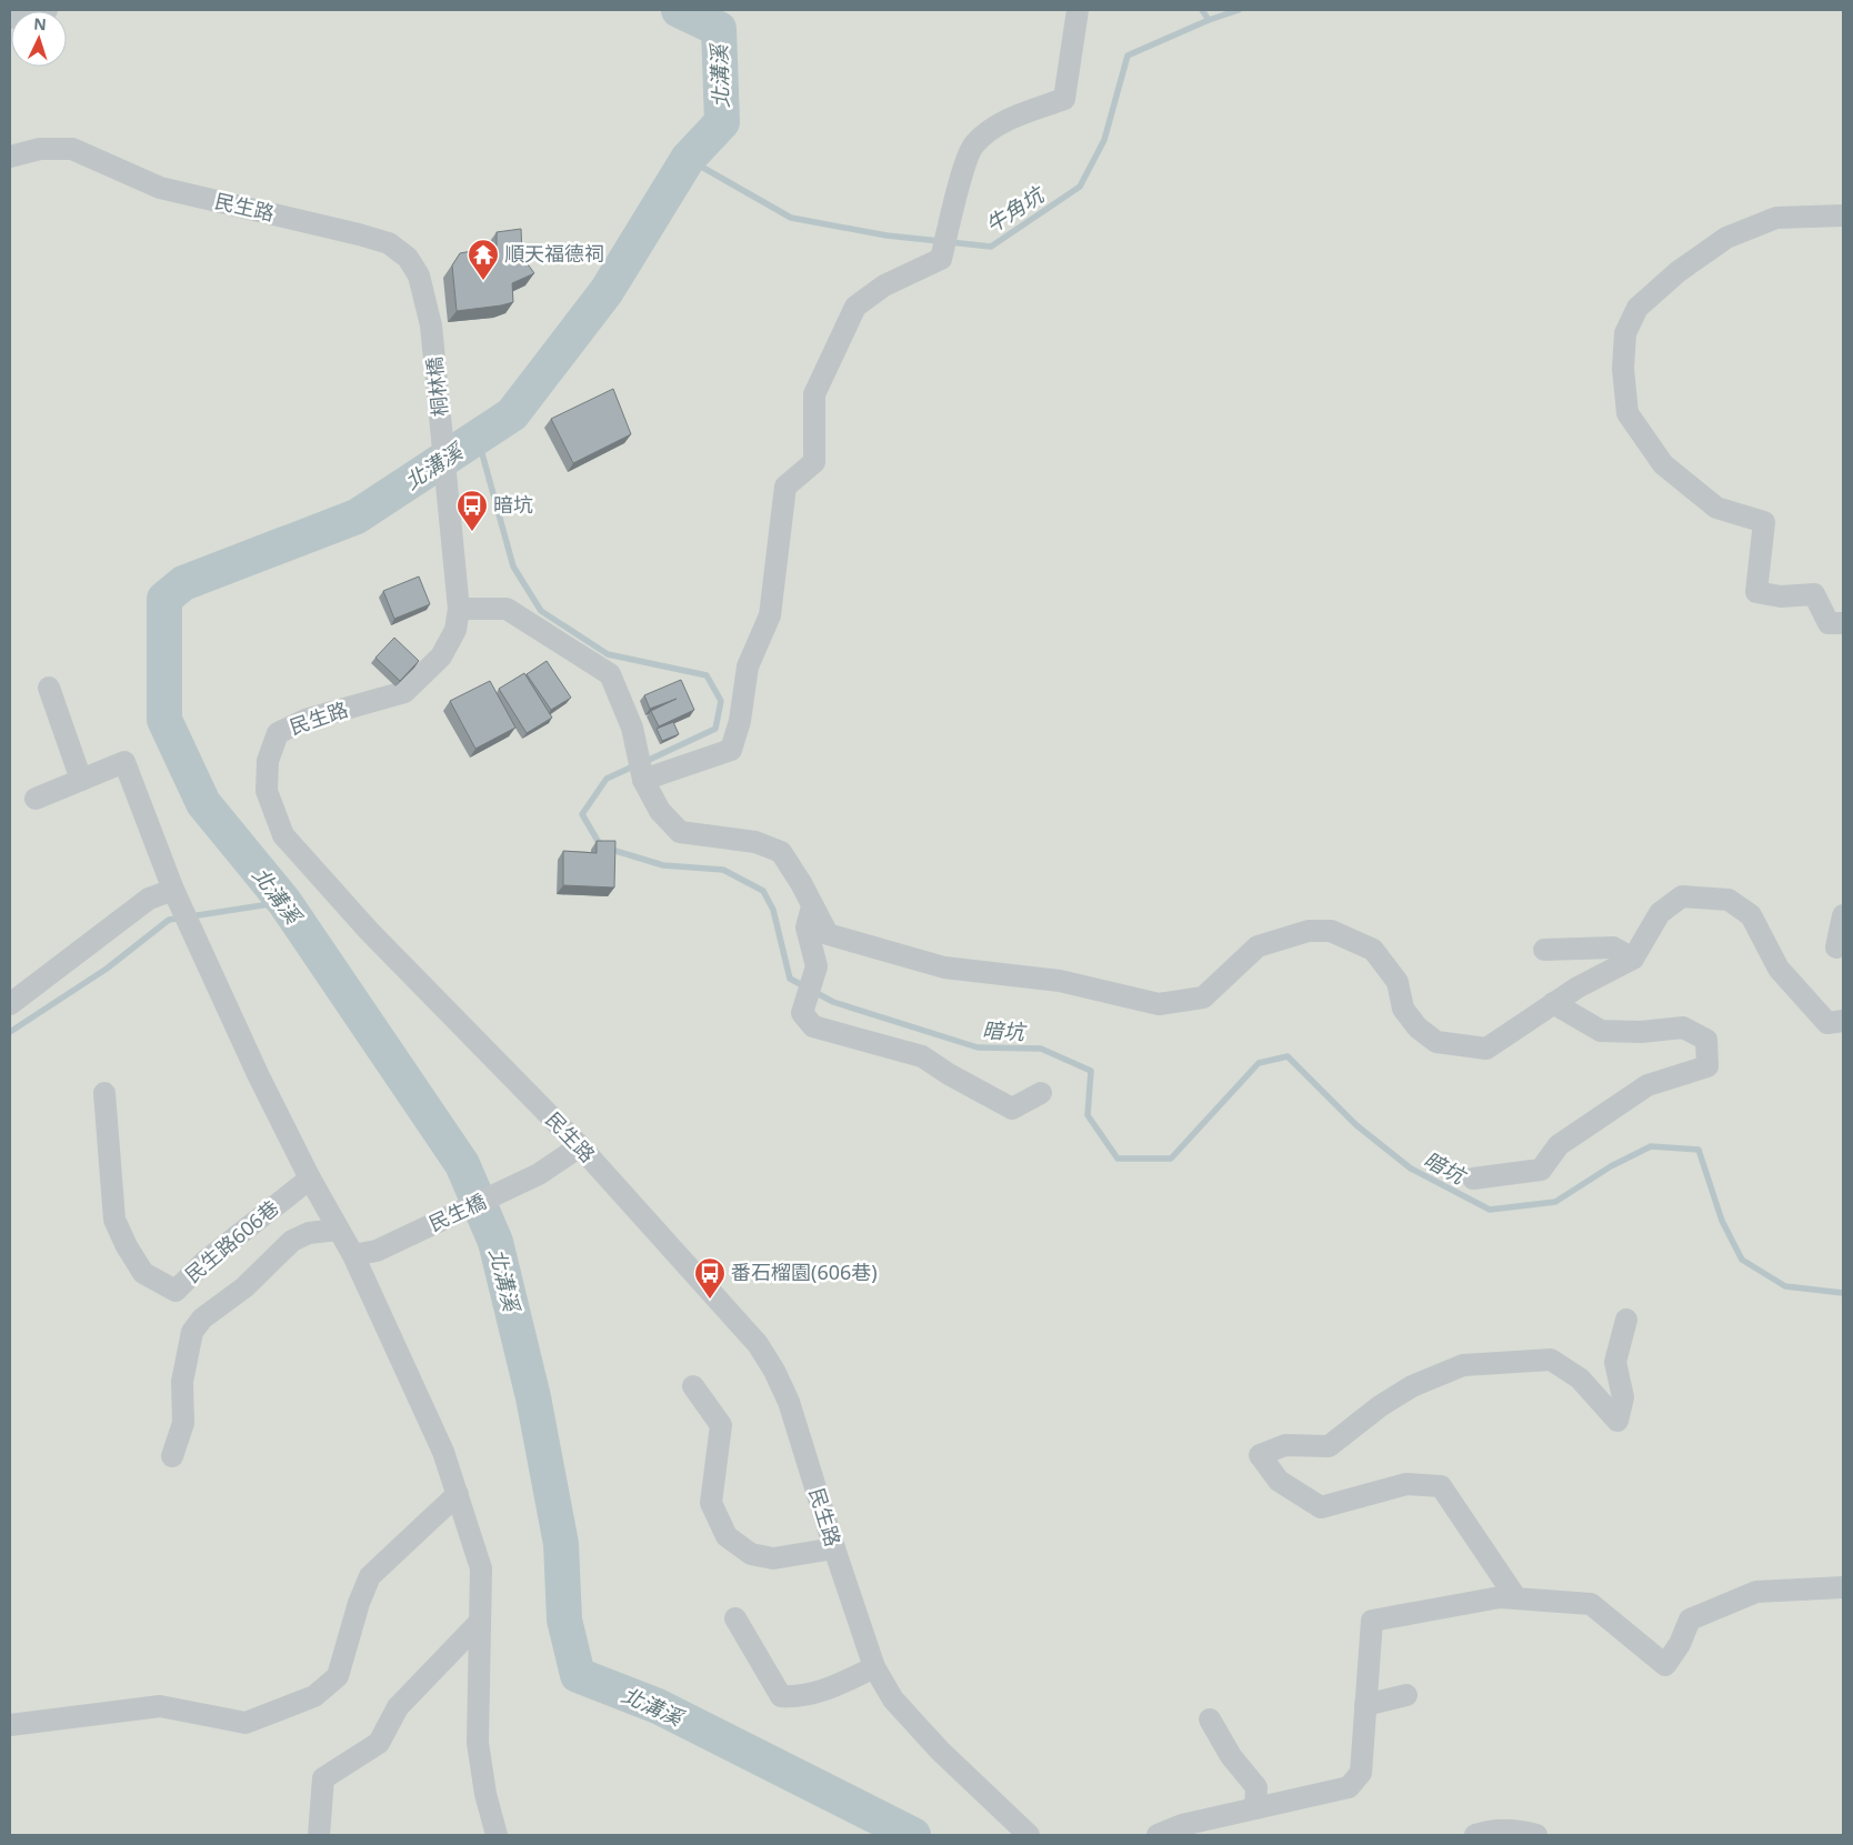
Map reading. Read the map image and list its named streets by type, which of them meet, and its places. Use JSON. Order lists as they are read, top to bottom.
{
  "streets": {
    "street": [
      "民生路",
      "桐林橋",
      "民生橋",
      "民生路606巷"
    ]
  },
  "crossings": [
    ["民生路", "桐林橋"],
    ["民生路", "民生橋"]
  ],
  "water": ["北溝溪", "牛角坑", "暗坑"],
  "places": {
    "temple": ["順天福德祠"],
    "bus stop": ["暗坑", "番石榴園(606巷)"]
  },
  "north": "top"
}
